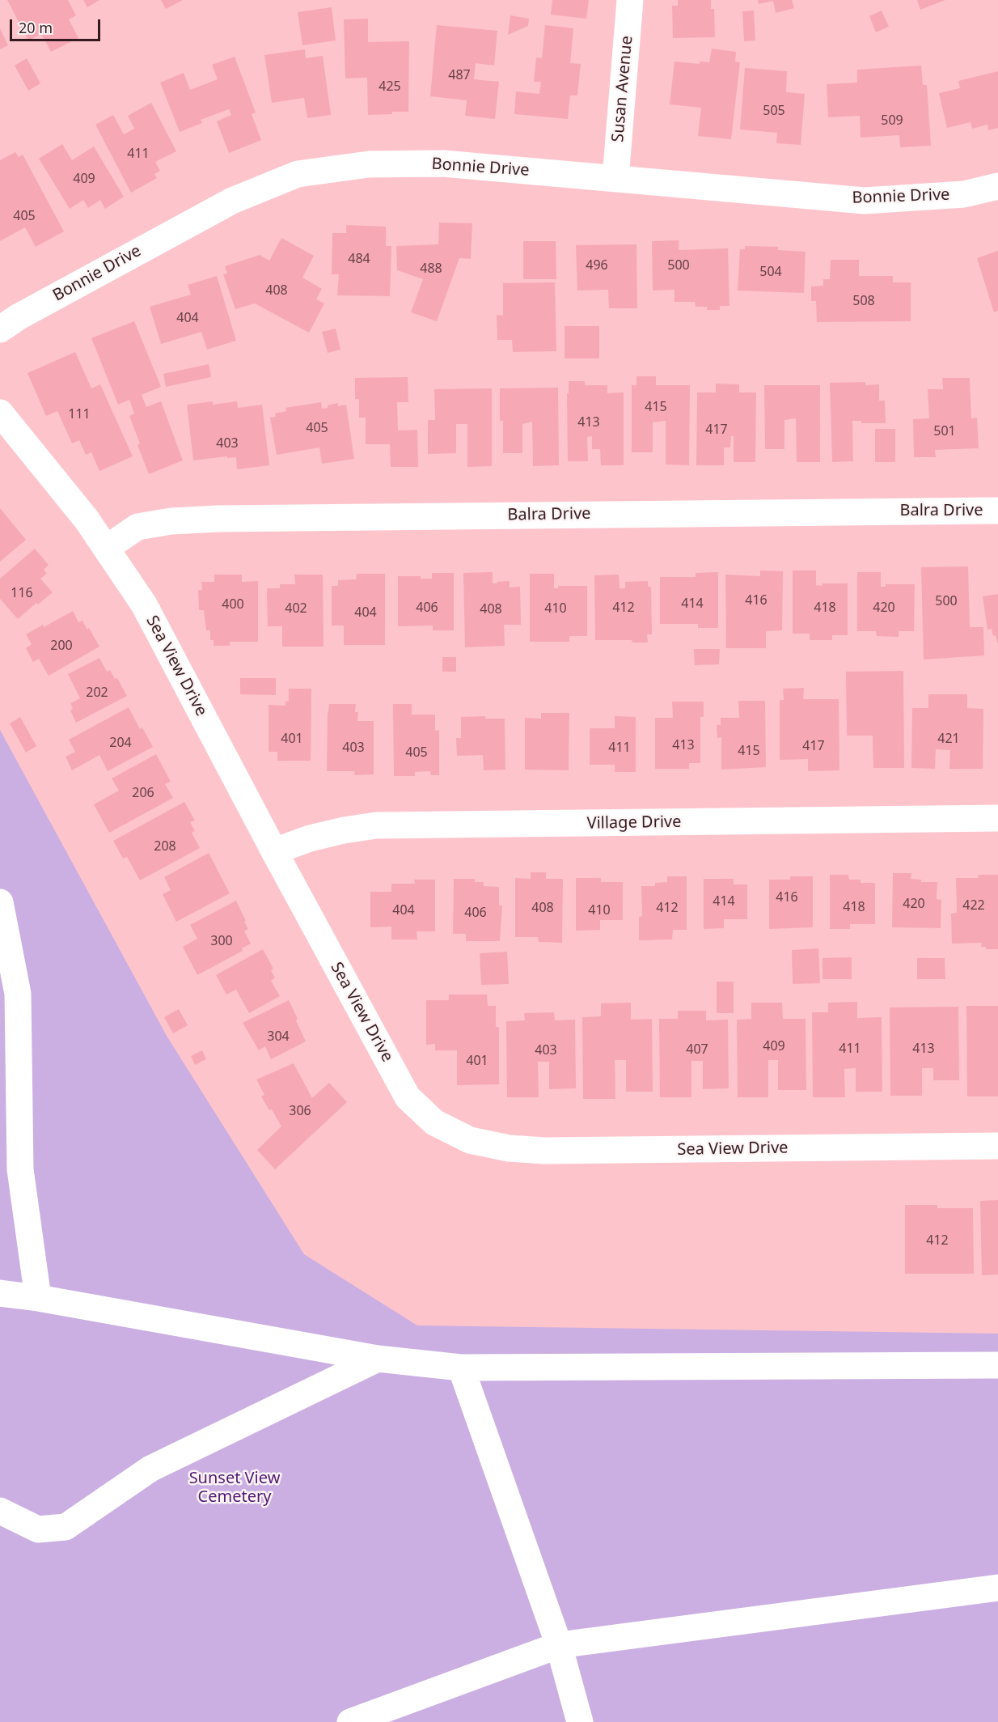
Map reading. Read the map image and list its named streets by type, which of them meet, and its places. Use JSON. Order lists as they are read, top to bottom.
{
  "streets": {
    "street": [
      "Susan Avenue",
      "Bonnie Drive",
      "Balra Drive",
      "Sea View Drive",
      "Village Drive"
    ]
  },
  "crossings": [
    ["Susan Avenue", "Bonnie Drive"],
    ["Balra Drive", "Sea View Drive"],
    ["Sea View Drive", "Village Drive"]
  ],
  "parks": ["Sunset View Cemetery"],
  "house_numbers": [
    "487",
    "425",
    "505",
    "509",
    "411",
    "409",
    "405",
    "484",
    "496",
    "500",
    "488",
    "504",
    "408",
    "508",
    "404",
    "415",
    "111",
    "413",
    "405",
    "417",
    "501",
    "403",
    "116",
    "416",
    "500",
    "414",
    "400",
    "406",
    "412",
    "418",
    "420",
    "402",
    "410",
    "408",
    "404",
    "200",
    "202",
    "401",
    "421",
    "204",
    "413",
    "417",
    "403",
    "411",
    "415",
    "405",
    "206",
    "208",
    "416",
    "414",
    "420",
    "422",
    "418",
    "408",
    "412",
    "404",
    "410",
    "406",
    "300",
    "304",
    "409",
    "411",
    "413",
    "407",
    "403",
    "401",
    "306",
    "412"
  ],
  "scale_bar": "20 m"
}
